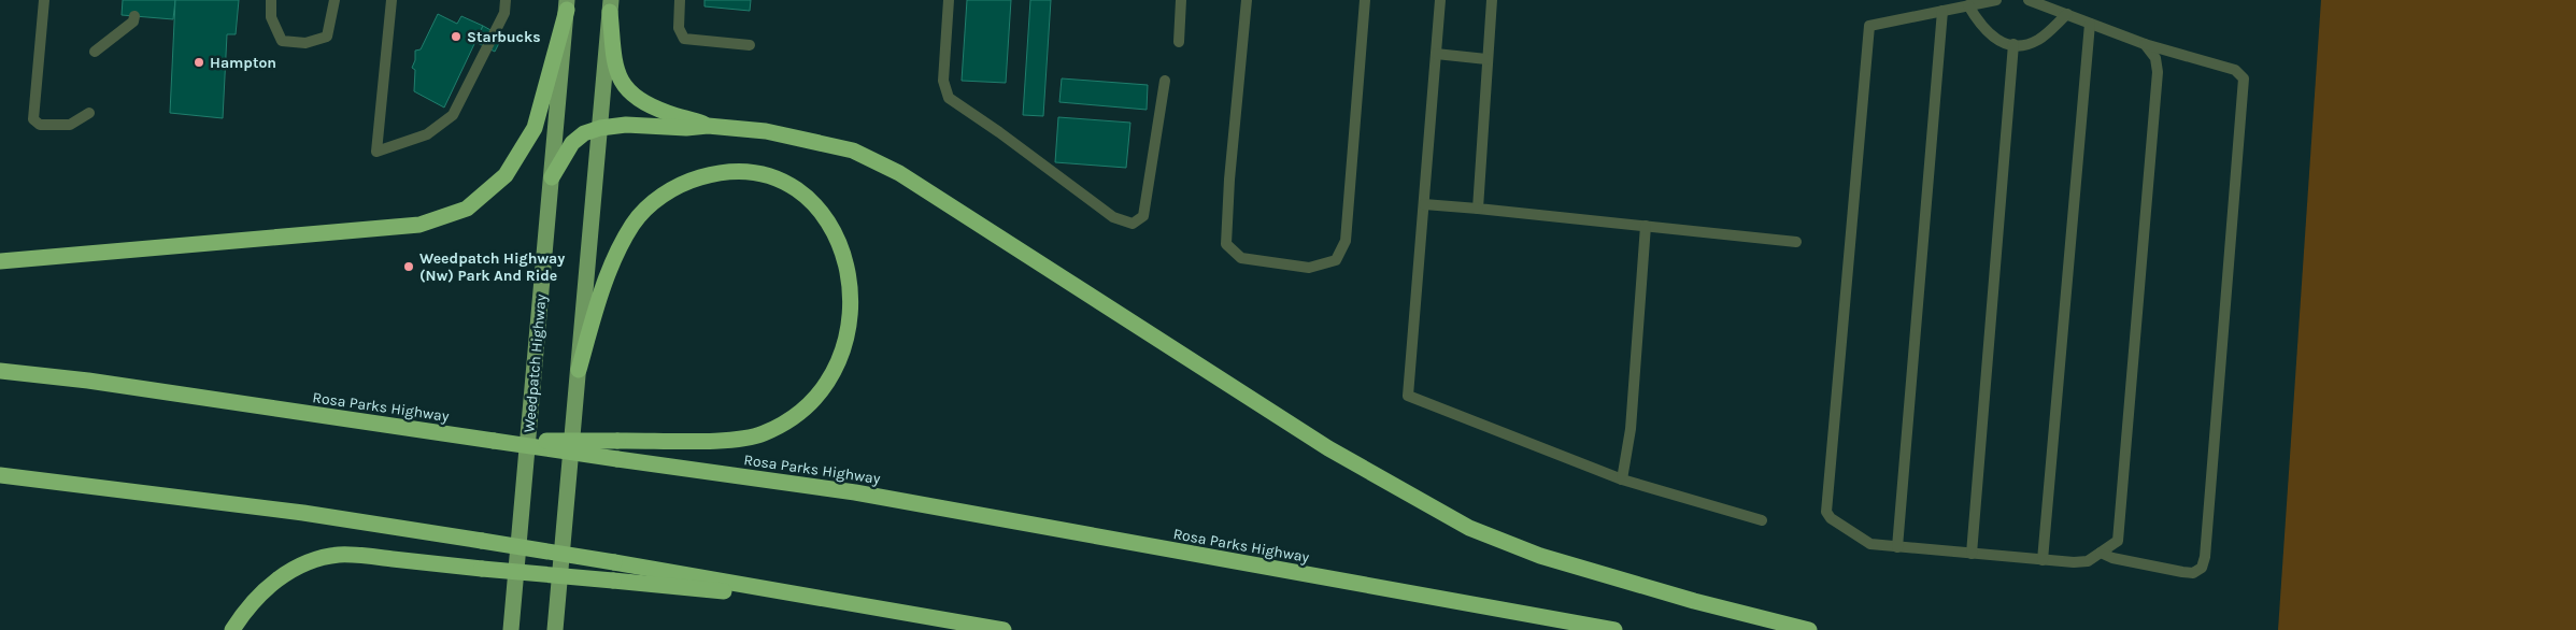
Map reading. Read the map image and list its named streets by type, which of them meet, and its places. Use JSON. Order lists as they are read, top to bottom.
{
  "streets": {
    "highway": ["Rosa Parks Highway"],
    "main road": ["Weedpatch Highway"]
  },
  "places": ["Starbucks", "Hampton", "Weedpatch Highway (Nw) Park And Ride"]
}
